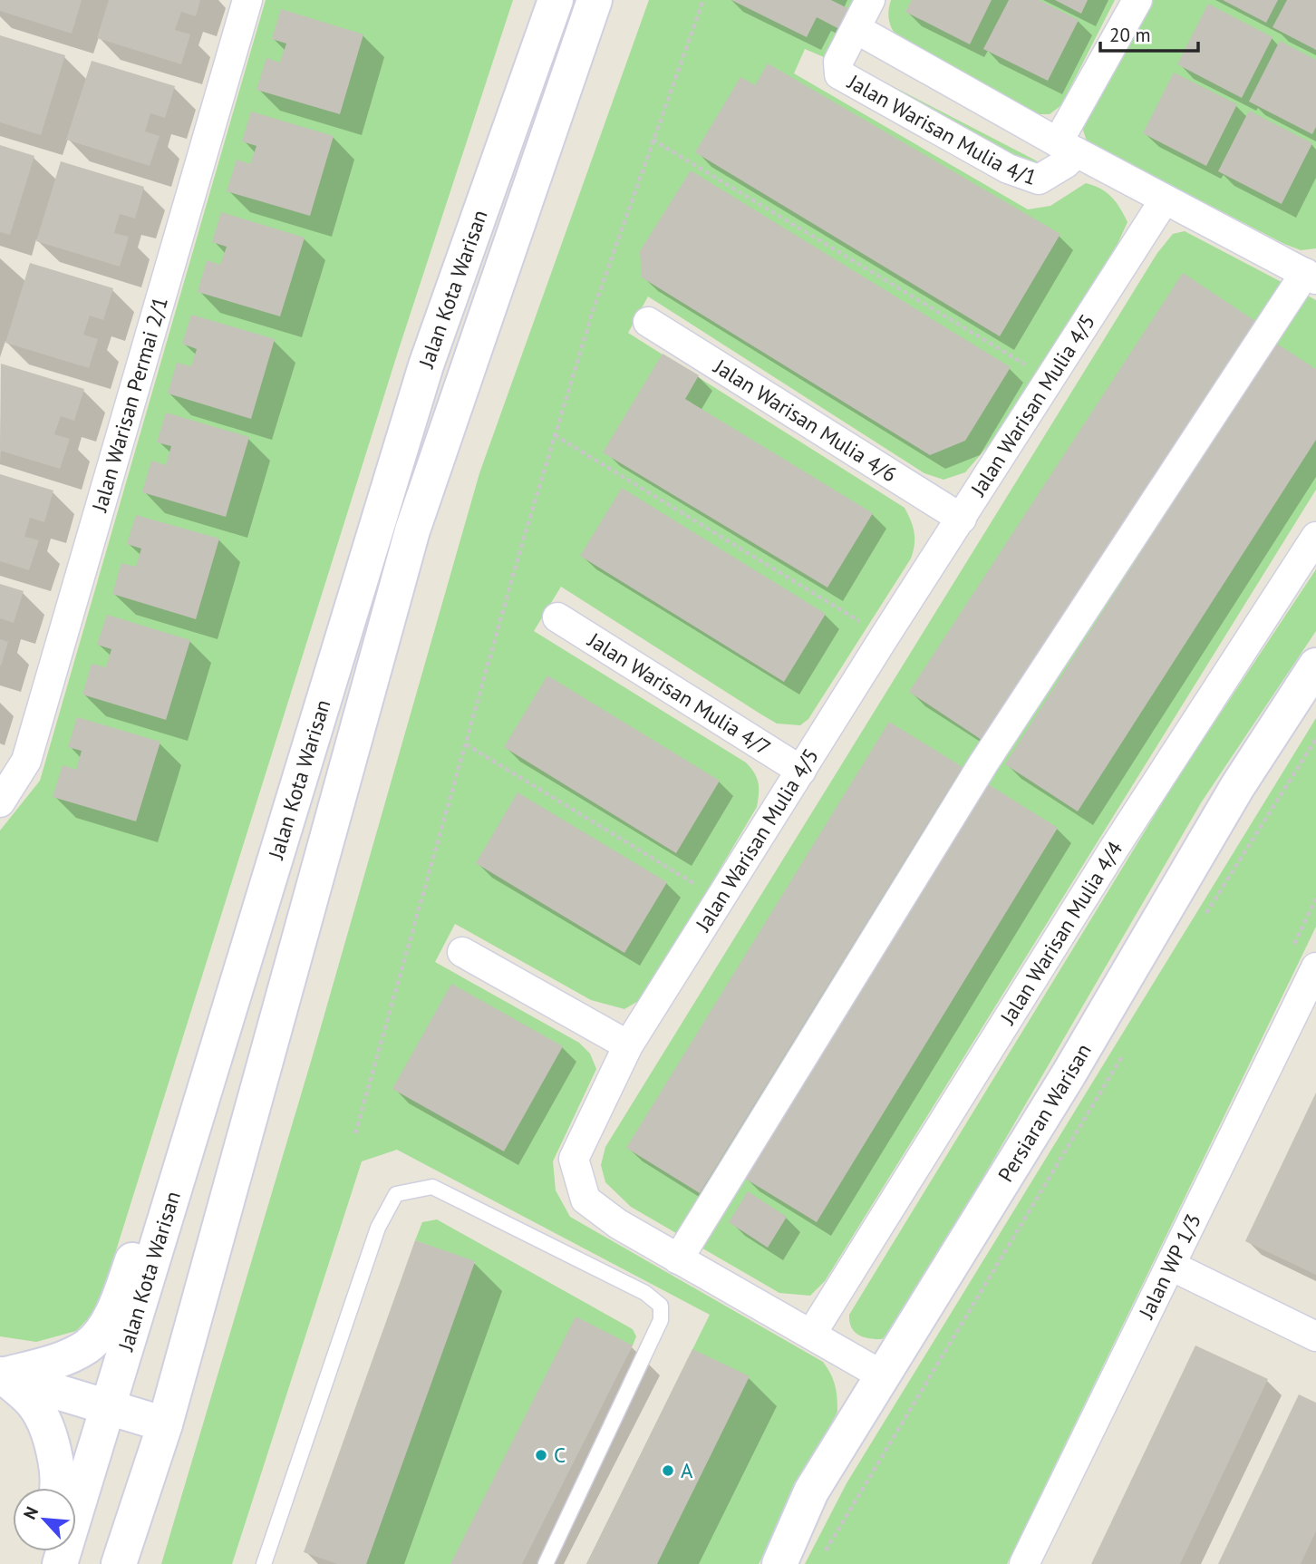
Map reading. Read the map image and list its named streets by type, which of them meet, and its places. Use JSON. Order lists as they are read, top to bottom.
{
  "streets": {
    "street": [
      "Jalan Warisan Mulia 4/1",
      "Jalan Kota Warisan",
      "Jalan Warisan Permai 2/1",
      "Jalan Warisan Mulia 4/5",
      "Jalan Warisan Mulia 4/6",
      "Jalan Warisan Mulia 4/7",
      "Jalan Warisan Mulia 4/4",
      "Persiaran Warisan",
      "Jalan WP 1/3"
    ]
  },
  "crossings": [
    ["Jalan Warisan Mulia 4/1", "Jalan Warisan Mulia 4/5"],
    ["Jalan Warisan Mulia 4/5", "Jalan Warisan Mulia 4/6"],
    ["Jalan Warisan Mulia 4/5", "Jalan Warisan Mulia 4/7"],
    ["Jalan Warisan Mulia 4/5", "Jalan Warisan Mulia 4/4"],
    ["Jalan Warisan Mulia 4/5", "Persiaran Warisan"]
  ],
  "places": ["C", "A"],
  "scale_bar": "20 m",
  "north": "top left"
}
